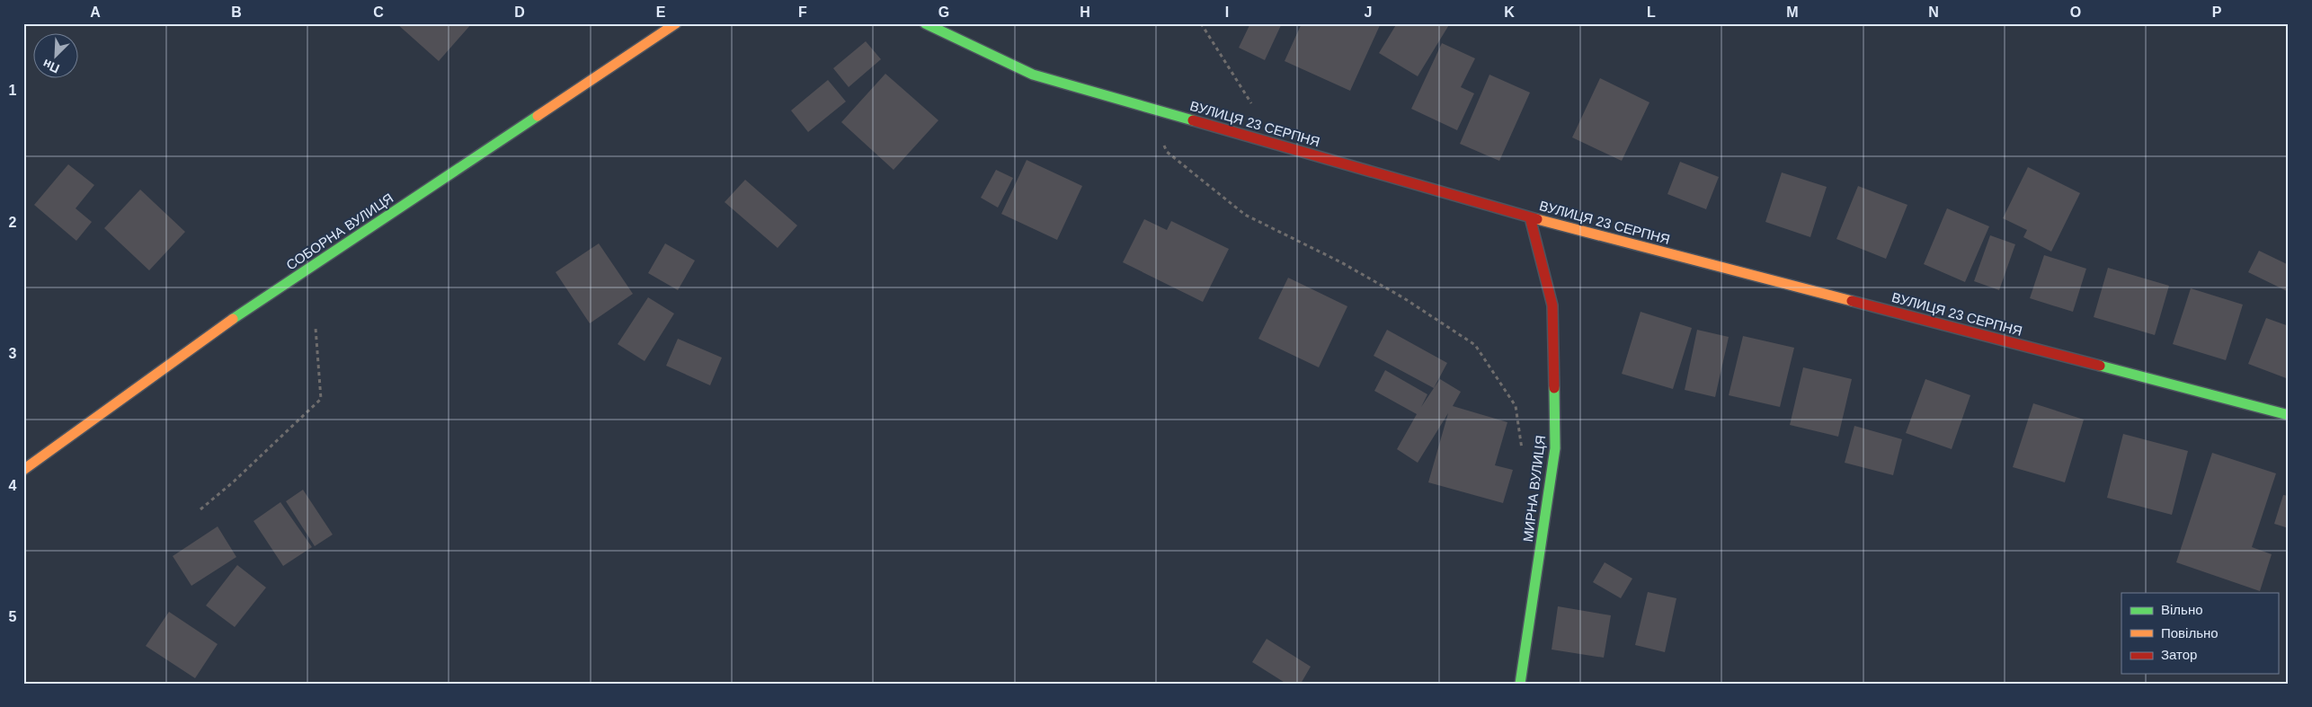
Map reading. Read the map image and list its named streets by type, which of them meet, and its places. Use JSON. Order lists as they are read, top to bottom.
{
  "streets": {
    "street": ["ВУЛИЦЯ 23 СЕРПНЯ", "СОБОРНА ВУЛИЦЯ", "МИРНА ВУЛИЦЯ"]
  },
  "crossings": [
    ["ВУЛИЦЯ 23 СЕРПНЯ", "МИРНА ВУЛИЦЯ"]
  ],
  "legend": ["Вільно", "Повільно", "Затор"],
  "north": "bottom left",
  "grid": {
    "columns": [
      "A",
      "B",
      "C",
      "D",
      "E",
      "F",
      "G",
      "H",
      "I",
      "J",
      "K",
      "L",
      "M",
      "N",
      "O",
      "P"
    ],
    "rows": [
      "1",
      "2",
      "3",
      "4",
      "5"
    ]
  }
}
